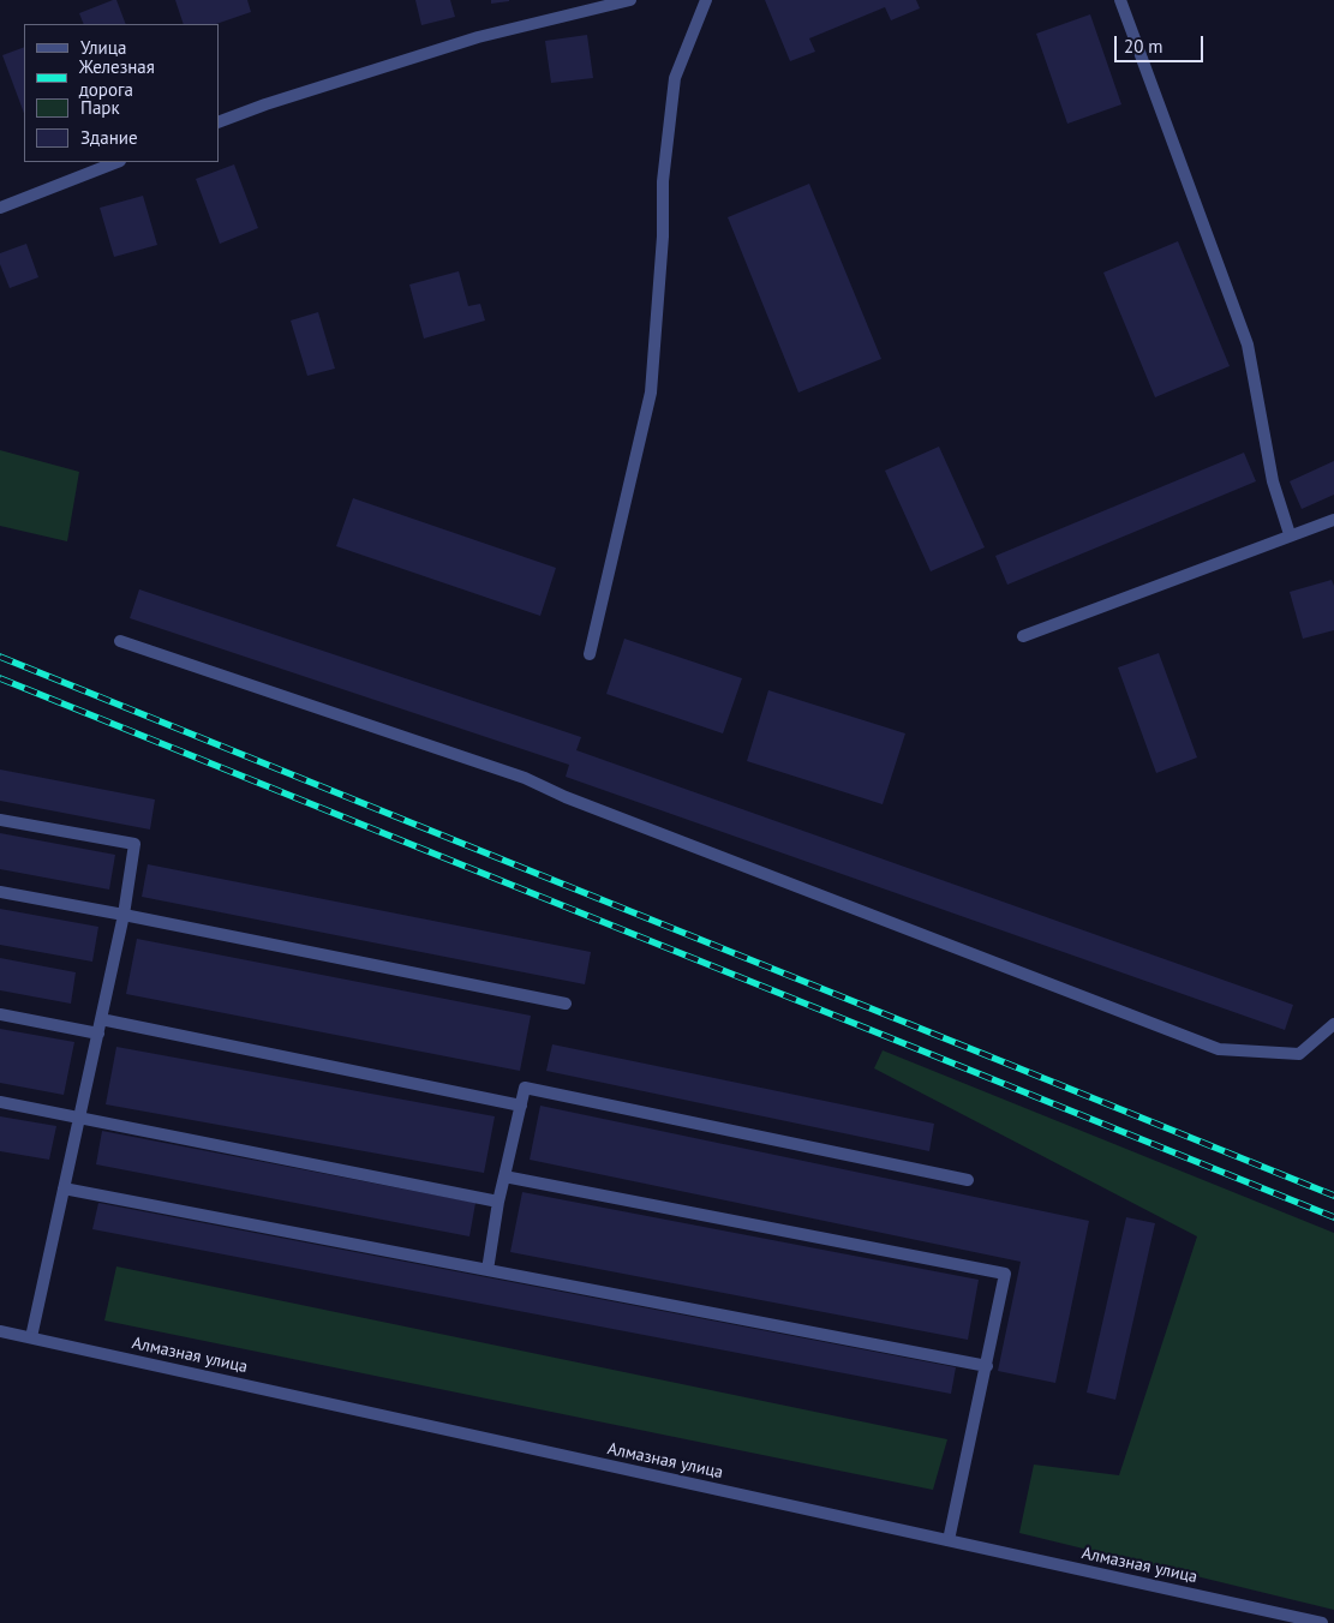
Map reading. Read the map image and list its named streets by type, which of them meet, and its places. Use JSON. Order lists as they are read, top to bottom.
{
  "streets": {
    "street": ["Алмазная улица"]
  },
  "legend": [
    "Улица",
    "Железная дорога",
    "Парк",
    "Здание"
  ],
  "scale_bar": "20 m"
}
